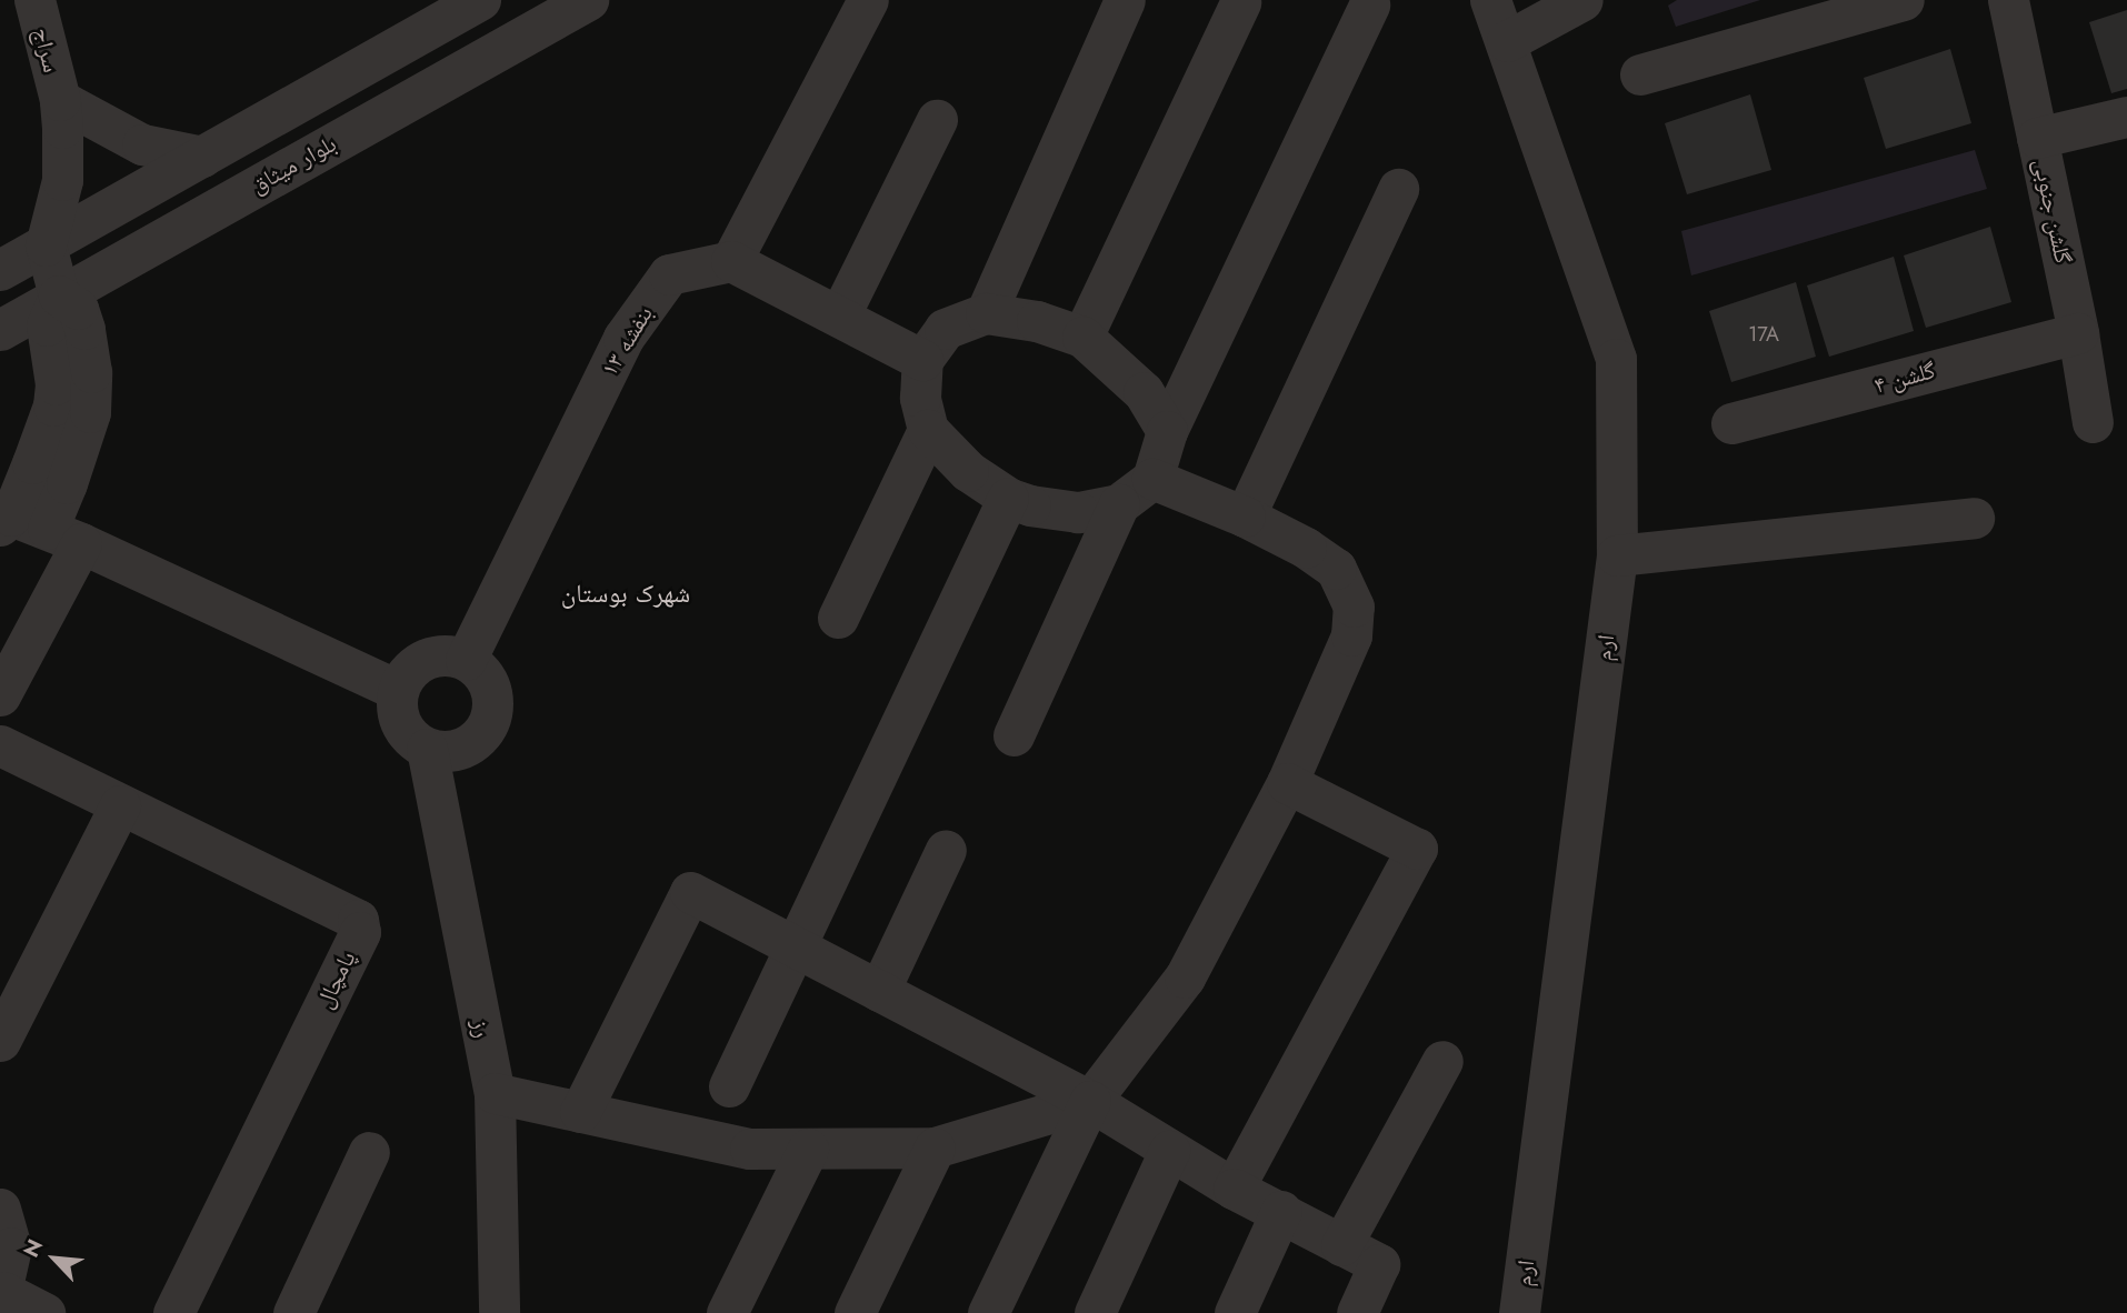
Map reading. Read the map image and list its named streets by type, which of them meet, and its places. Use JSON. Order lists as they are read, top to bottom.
{
  "streets": {
    "street": [
      "سراج",
      "بلوار میثاق",
      "گلشن جنوبی",
      "بنفشه ۱۳",
      "گلشن ۴",
      "ارم",
      "پامچال",
      "رز"
    ]
  },
  "crossings": [
    ["گلشن جنوبی", "گلشن ۴"],
    ["بنفشه ۱۳", "رز"]
  ],
  "districts": ["شهرک بوستان"],
  "house_numbers": ["17A"],
  "north": "top left"
}
